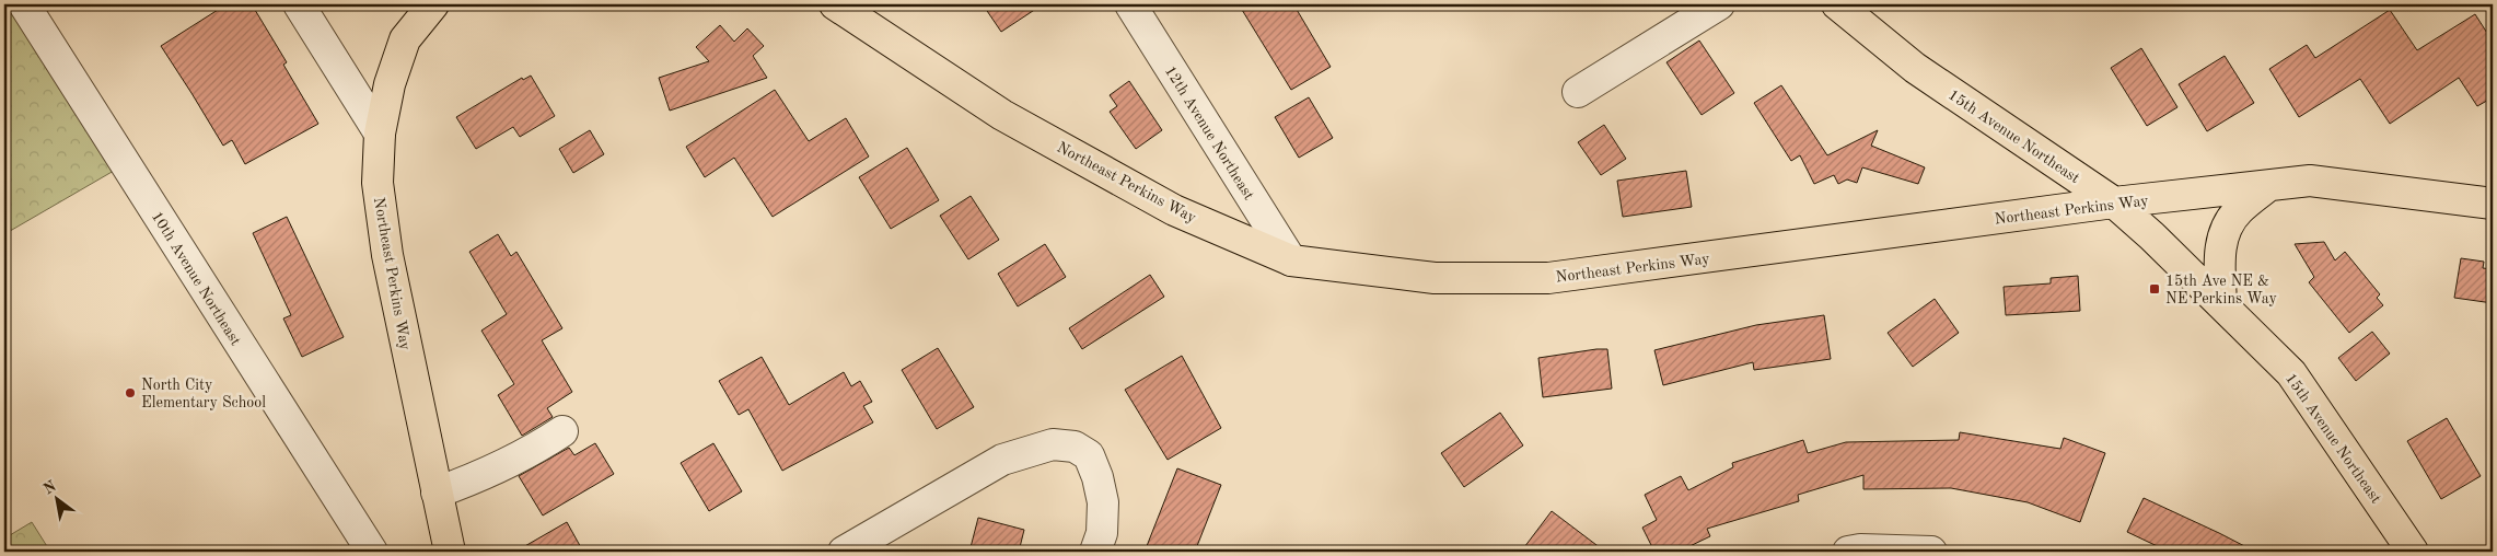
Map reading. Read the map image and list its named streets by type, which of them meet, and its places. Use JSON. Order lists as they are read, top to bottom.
{
  "streets": {
    "main road": ["15th Avenue Northeast", "Northeast Perkins Way"],
    "street": ["12th Avenue Northeast", "10th Avenue Northeast"]
  },
  "crossings": [
    ["12th Avenue Northeast", "Northeast Perkins Way"],
    ["15th Avenue Northeast", "Northeast Perkins Way"]
  ],
  "places": {
    "transit": ["15th Ave NE & NE Perkins Way"],
    "other": ["North City Elementary School"]
  },
  "north": "top left"
}
